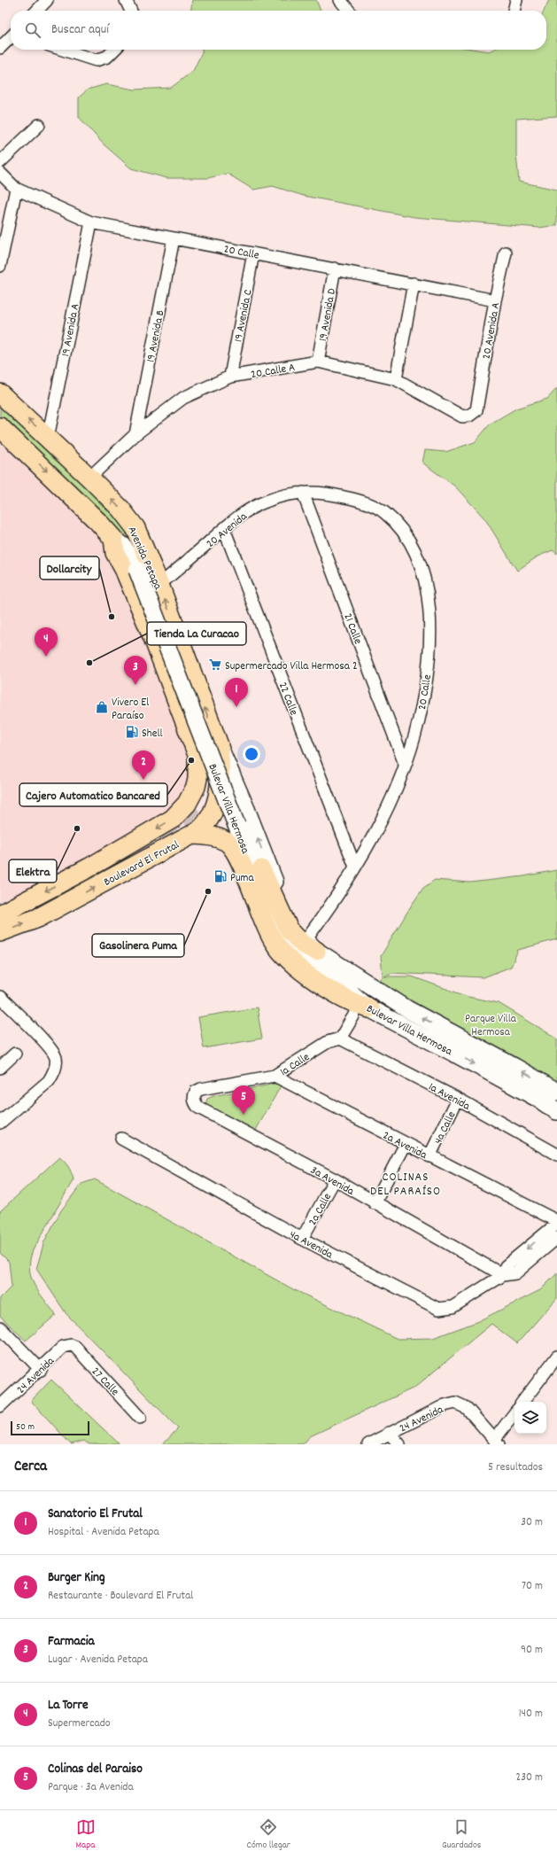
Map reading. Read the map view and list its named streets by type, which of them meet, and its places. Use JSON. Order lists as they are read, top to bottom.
{
  "streets": {
    "main road": ["Avenida Petapa", "Bulevar Villa Hermosa", "Boulevard El Frutal"],
    "street": [
      "20 Calle",
      "19 Avenida D",
      "19 Avenida C",
      "19 Avenida A",
      "20 Avenida A",
      "19 Avenida B",
      "20 Calle A",
      "20 Avenida",
      "21 Calle",
      "22 Calle",
      "1a Calle",
      "1a Avenida",
      "4a Calle",
      "2a Avenida",
      "3a Avenida",
      "2a Calle",
      "4a Avenida",
      "24 Avenida",
      "27 Calle"
    ]
  },
  "crossings": [
    ["20 Calle", "19 Avenida D"],
    ["20 Calle", "19 Avenida C"],
    ["20 Calle", "19 Avenida A"],
    ["20 Calle", "20 Avenida A"],
    ["20 Calle", "19 Avenida B"],
    ["20 Calle", "20 Avenida"],
    ["20 Calle", "21 Calle"],
    ["20 Calle", "22 Calle"],
    ["20 Calle", "Bulevar Villa Hermosa"],
    ["19 Avenida D", "20 Calle A"],
    ["19 Avenida C", "20 Calle A"],
    ["19 Avenida A", "Avenida Petapa"],
    ["20 Avenida A", "20 Calle A"],
    ["19 Avenida B", "20 Calle A"],
    ["20 Calle A", "Avenida Petapa"],
    ["20 Avenida", "Avenida Petapa"],
    ["20 Avenida", "21 Calle"],
    ["20 Avenida", "22 Calle"],
    ["Avenida Petapa", "Bulevar Villa Hermosa"],
    ["Avenida Petapa", "Boulevard El Frutal"],
    ["1a Calle", "1a Avenida"],
    ["1a Calle", "2a Avenida"],
    ["1a Calle", "3a Avenida"],
    ["1a Avenida", "4a Calle"],
    ["4a Calle", "2a Avenida"],
    ["2a Avenida", "4a Avenida"],
    ["3a Avenida", "2a Calle"],
    ["3a Avenida", "4a Avenida"],
    ["2a Calle", "4a Avenida"],
    ["24 Avenida", "27 Calle"]
  ],
  "districts": ["COLINAS DEL PARAÍSO"],
  "parks": ["Parque Villa Hermosa"],
  "places": {
    "other": [
      "Dollarcity",
      "Tienda La Curacao",
      "Cajero Automatico Bancared",
      "Elektra",
      "Gasolinera Puma"
    ],
    "supermarket": ["Supermercado Villa Hermosa 2"],
    "shop": ["Vivero El Paraíso"],
    "fuel station": ["Shell", "Puma"]
  },
  "scale_bar": "50 m",
  "page": {
    "search": "Buscar aquí",
    "pins": [
      "4",
      "3",
      "1",
      "2",
      "5"
    ],
    "scale": "50 m",
    "heading": ["Cerca", "5 resultados"],
    "list": [
      {
        "mark": "1",
        "name": "Sanatorio El Frutal",
        "note": "Hospital · Avenida Petapa",
        "value": "30 m"
      },
      {
        "mark": "2",
        "name": "Burger King",
        "note": "Restaurante · Boulevard El Frutal",
        "value": "70 m"
      },
      {
        "mark": "3",
        "name": "Farmacia",
        "note": "Lugar · Avenida Petapa",
        "value": "90 m"
      },
      {
        "mark": "4",
        "name": "La Torre",
        "note": "Supermercado",
        "value": "140 m"
      },
      {
        "mark": "5",
        "name": "Colinas del Paraiso",
        "note": "Parque · 3a Avenida",
        "value": "230 m"
      }
    ],
    "nav": ["Mapa", "Cómo llegar", "Guardados"]
  }
}
